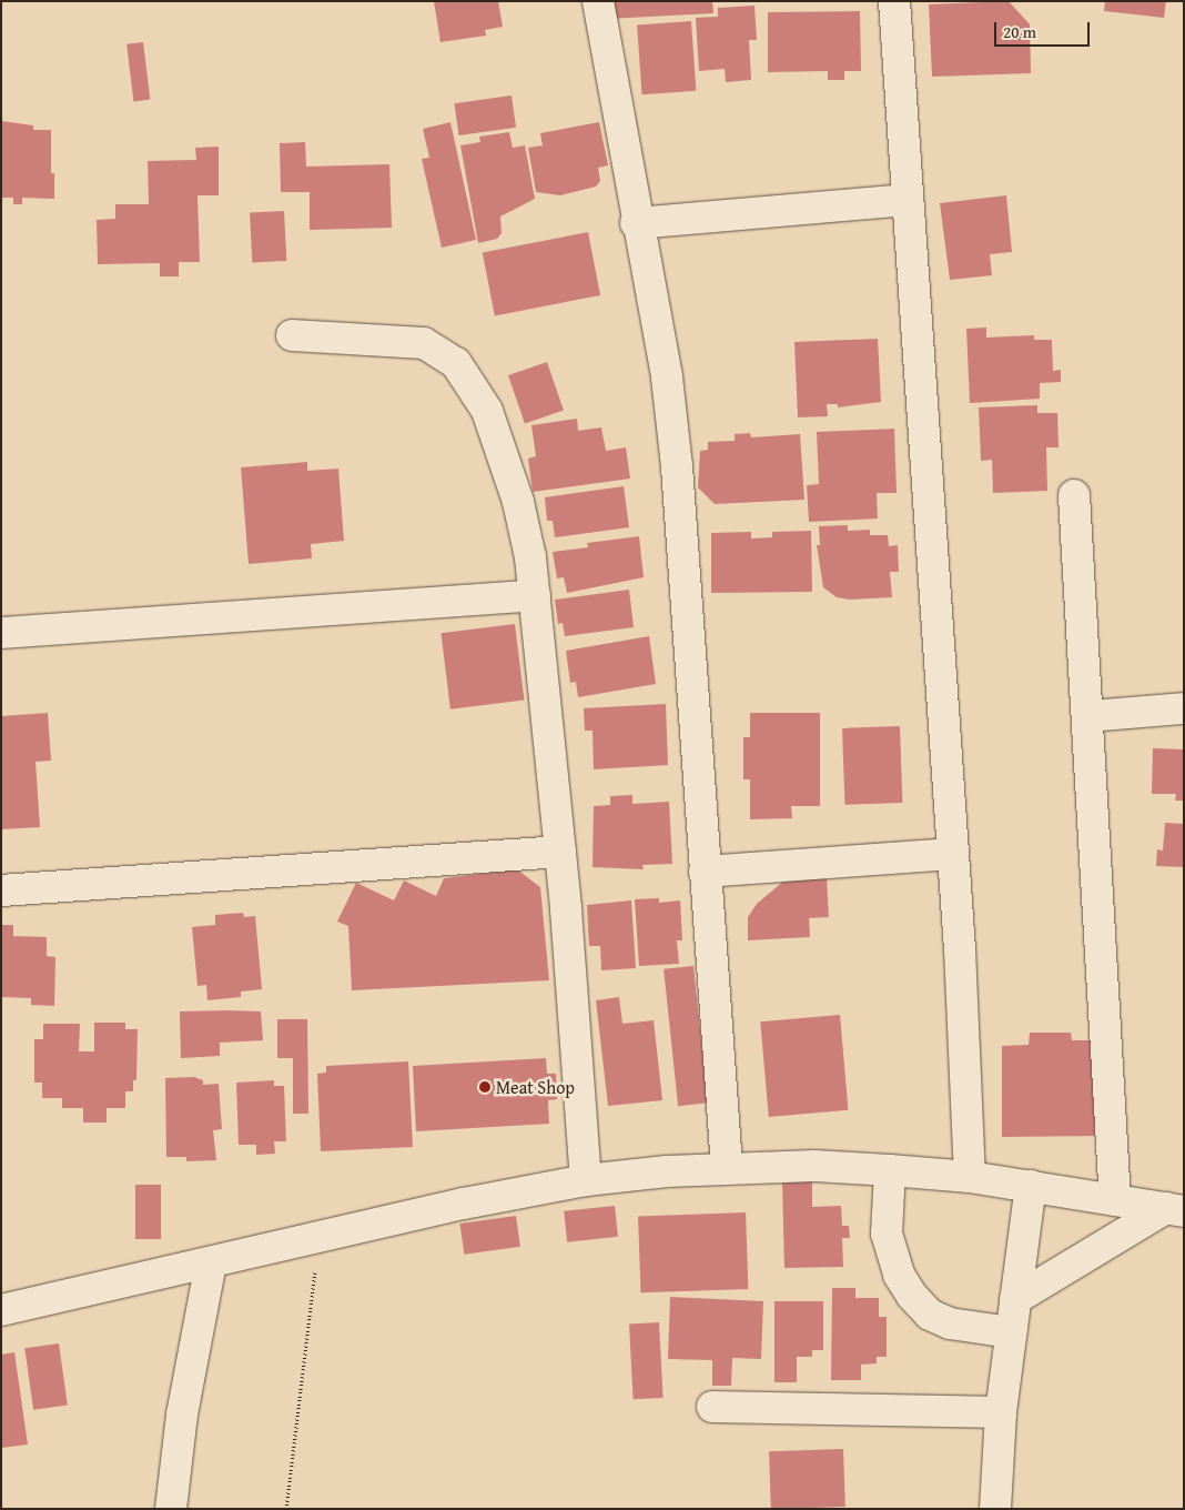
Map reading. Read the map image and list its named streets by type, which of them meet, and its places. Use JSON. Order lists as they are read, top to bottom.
{
  "places": ["Meat Shop"],
  "scale_bar": "20 m"
}
